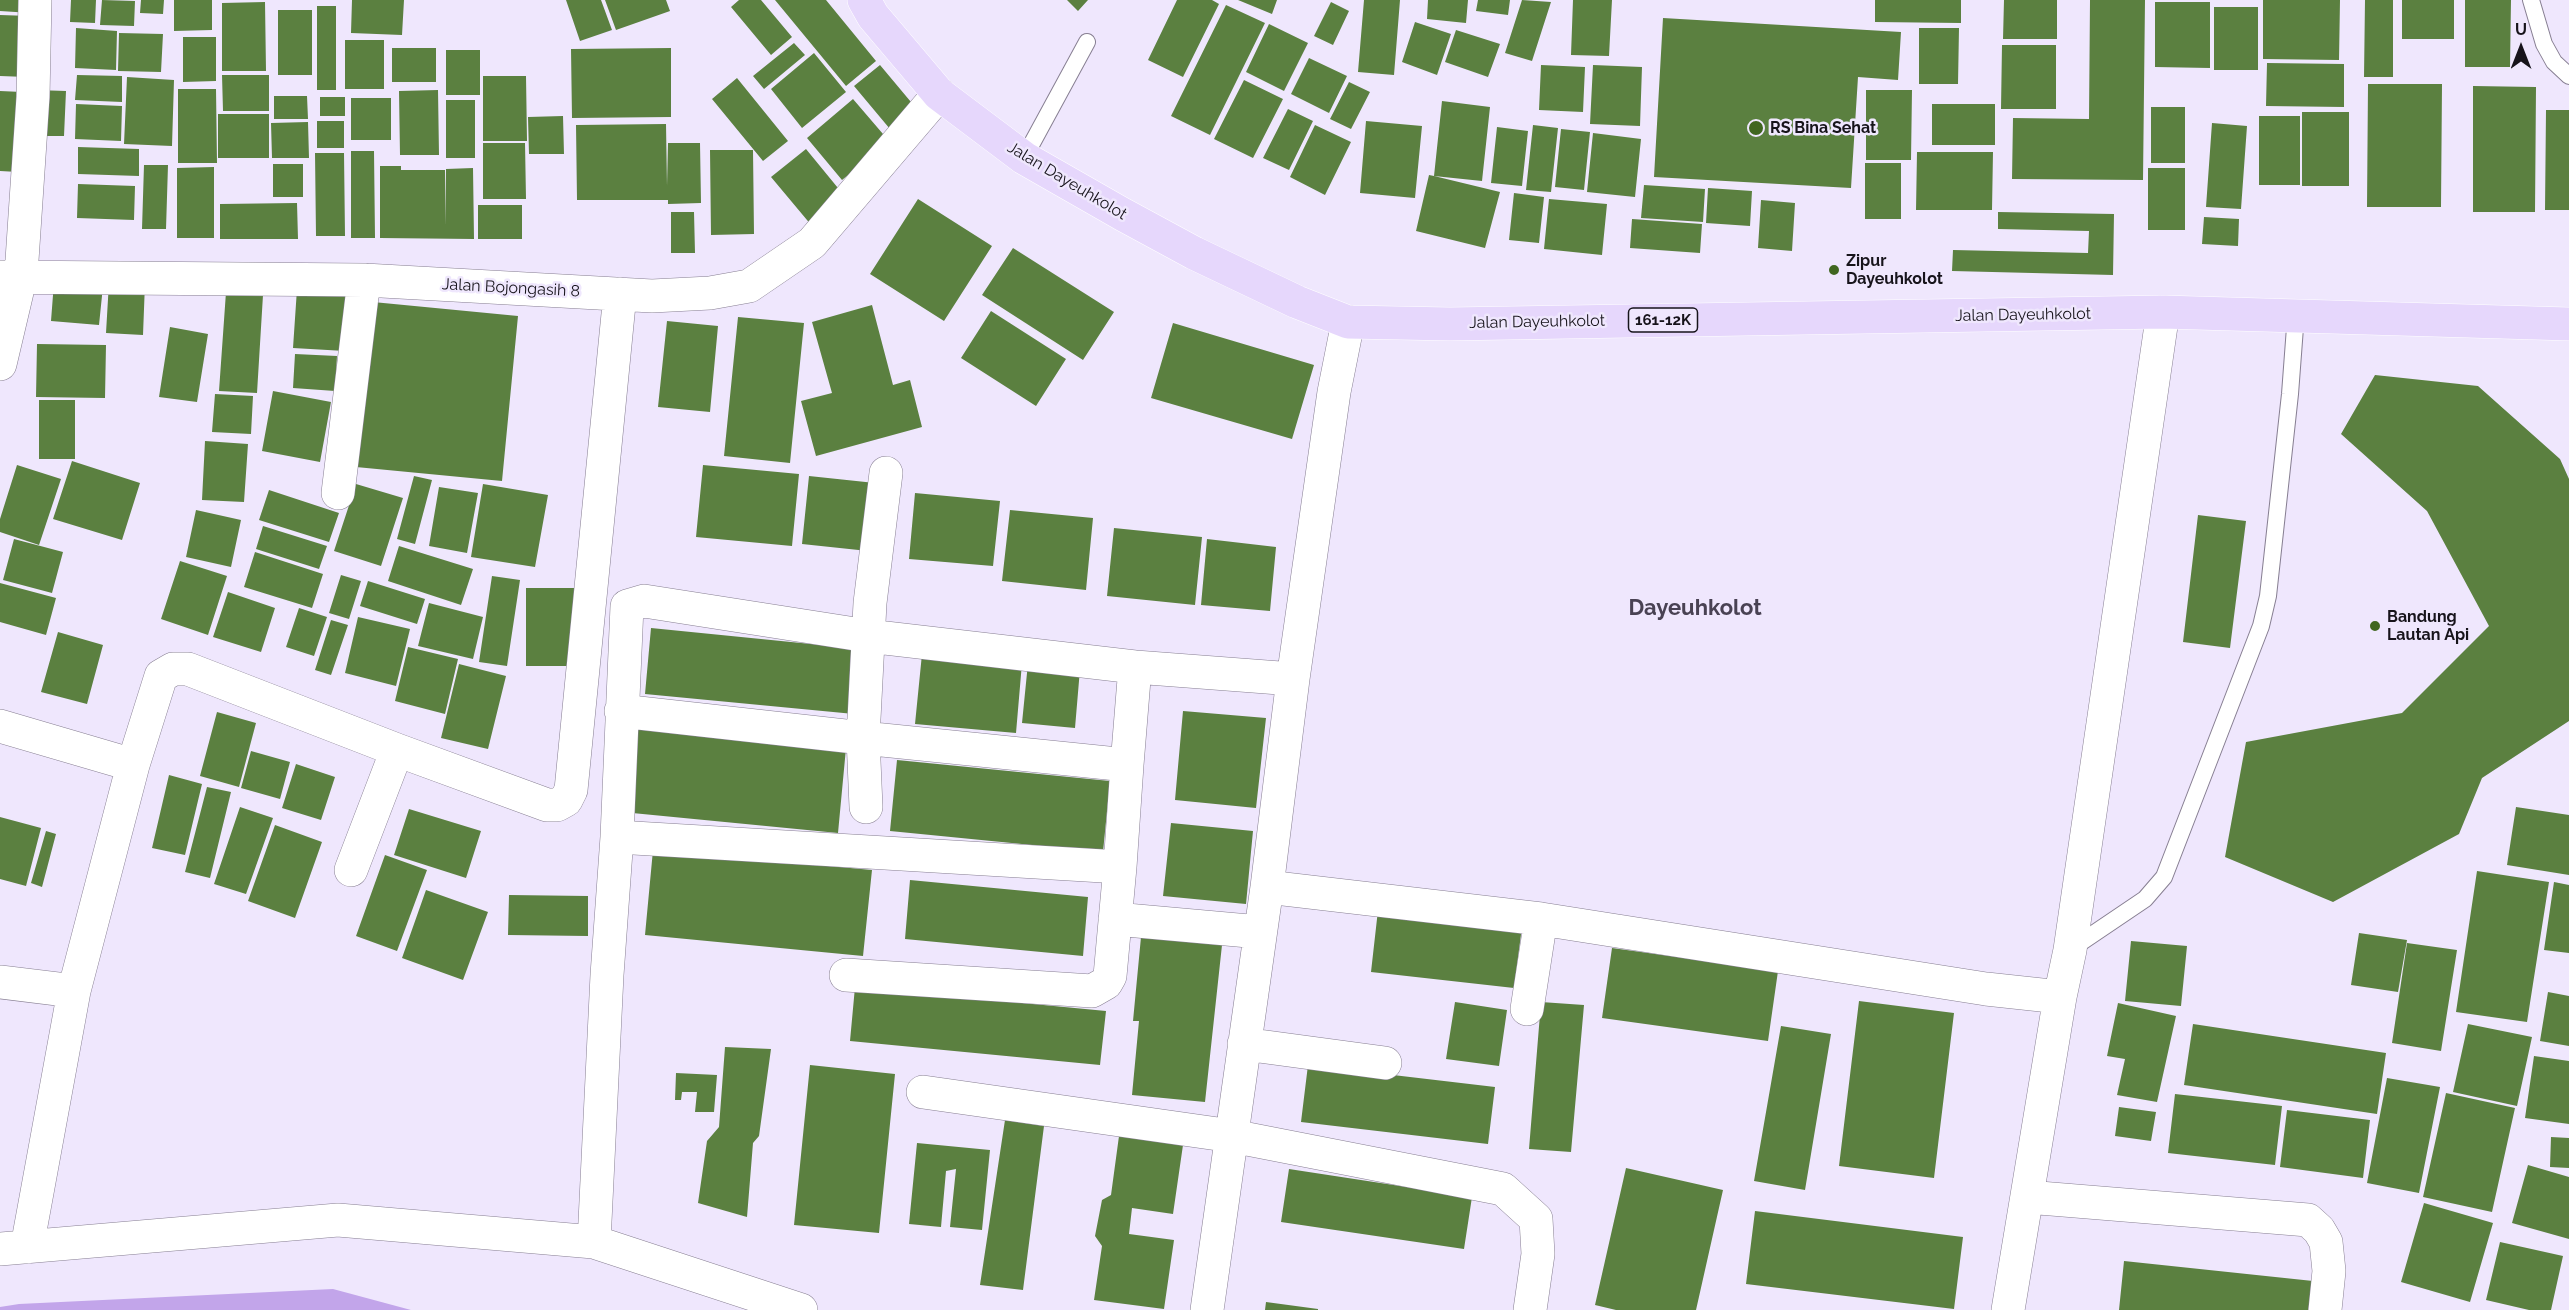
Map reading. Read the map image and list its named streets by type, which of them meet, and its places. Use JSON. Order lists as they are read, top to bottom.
{
  "streets": {
    "main road": ["Jalan Dayeuhkolot", "161-12K"],
    "street": ["Jalan Bojongasih 8"]
  },
  "crossings": [
    ["Jalan Dayeuhkolot", "Jalan Bojongasih 8"]
  ],
  "districts": ["Dayeuhkolot"],
  "places": ["RS Bina Sehat", "Zipur Dayeuhkolot", "Bandung Lautan Api"],
  "north": "top"
}
